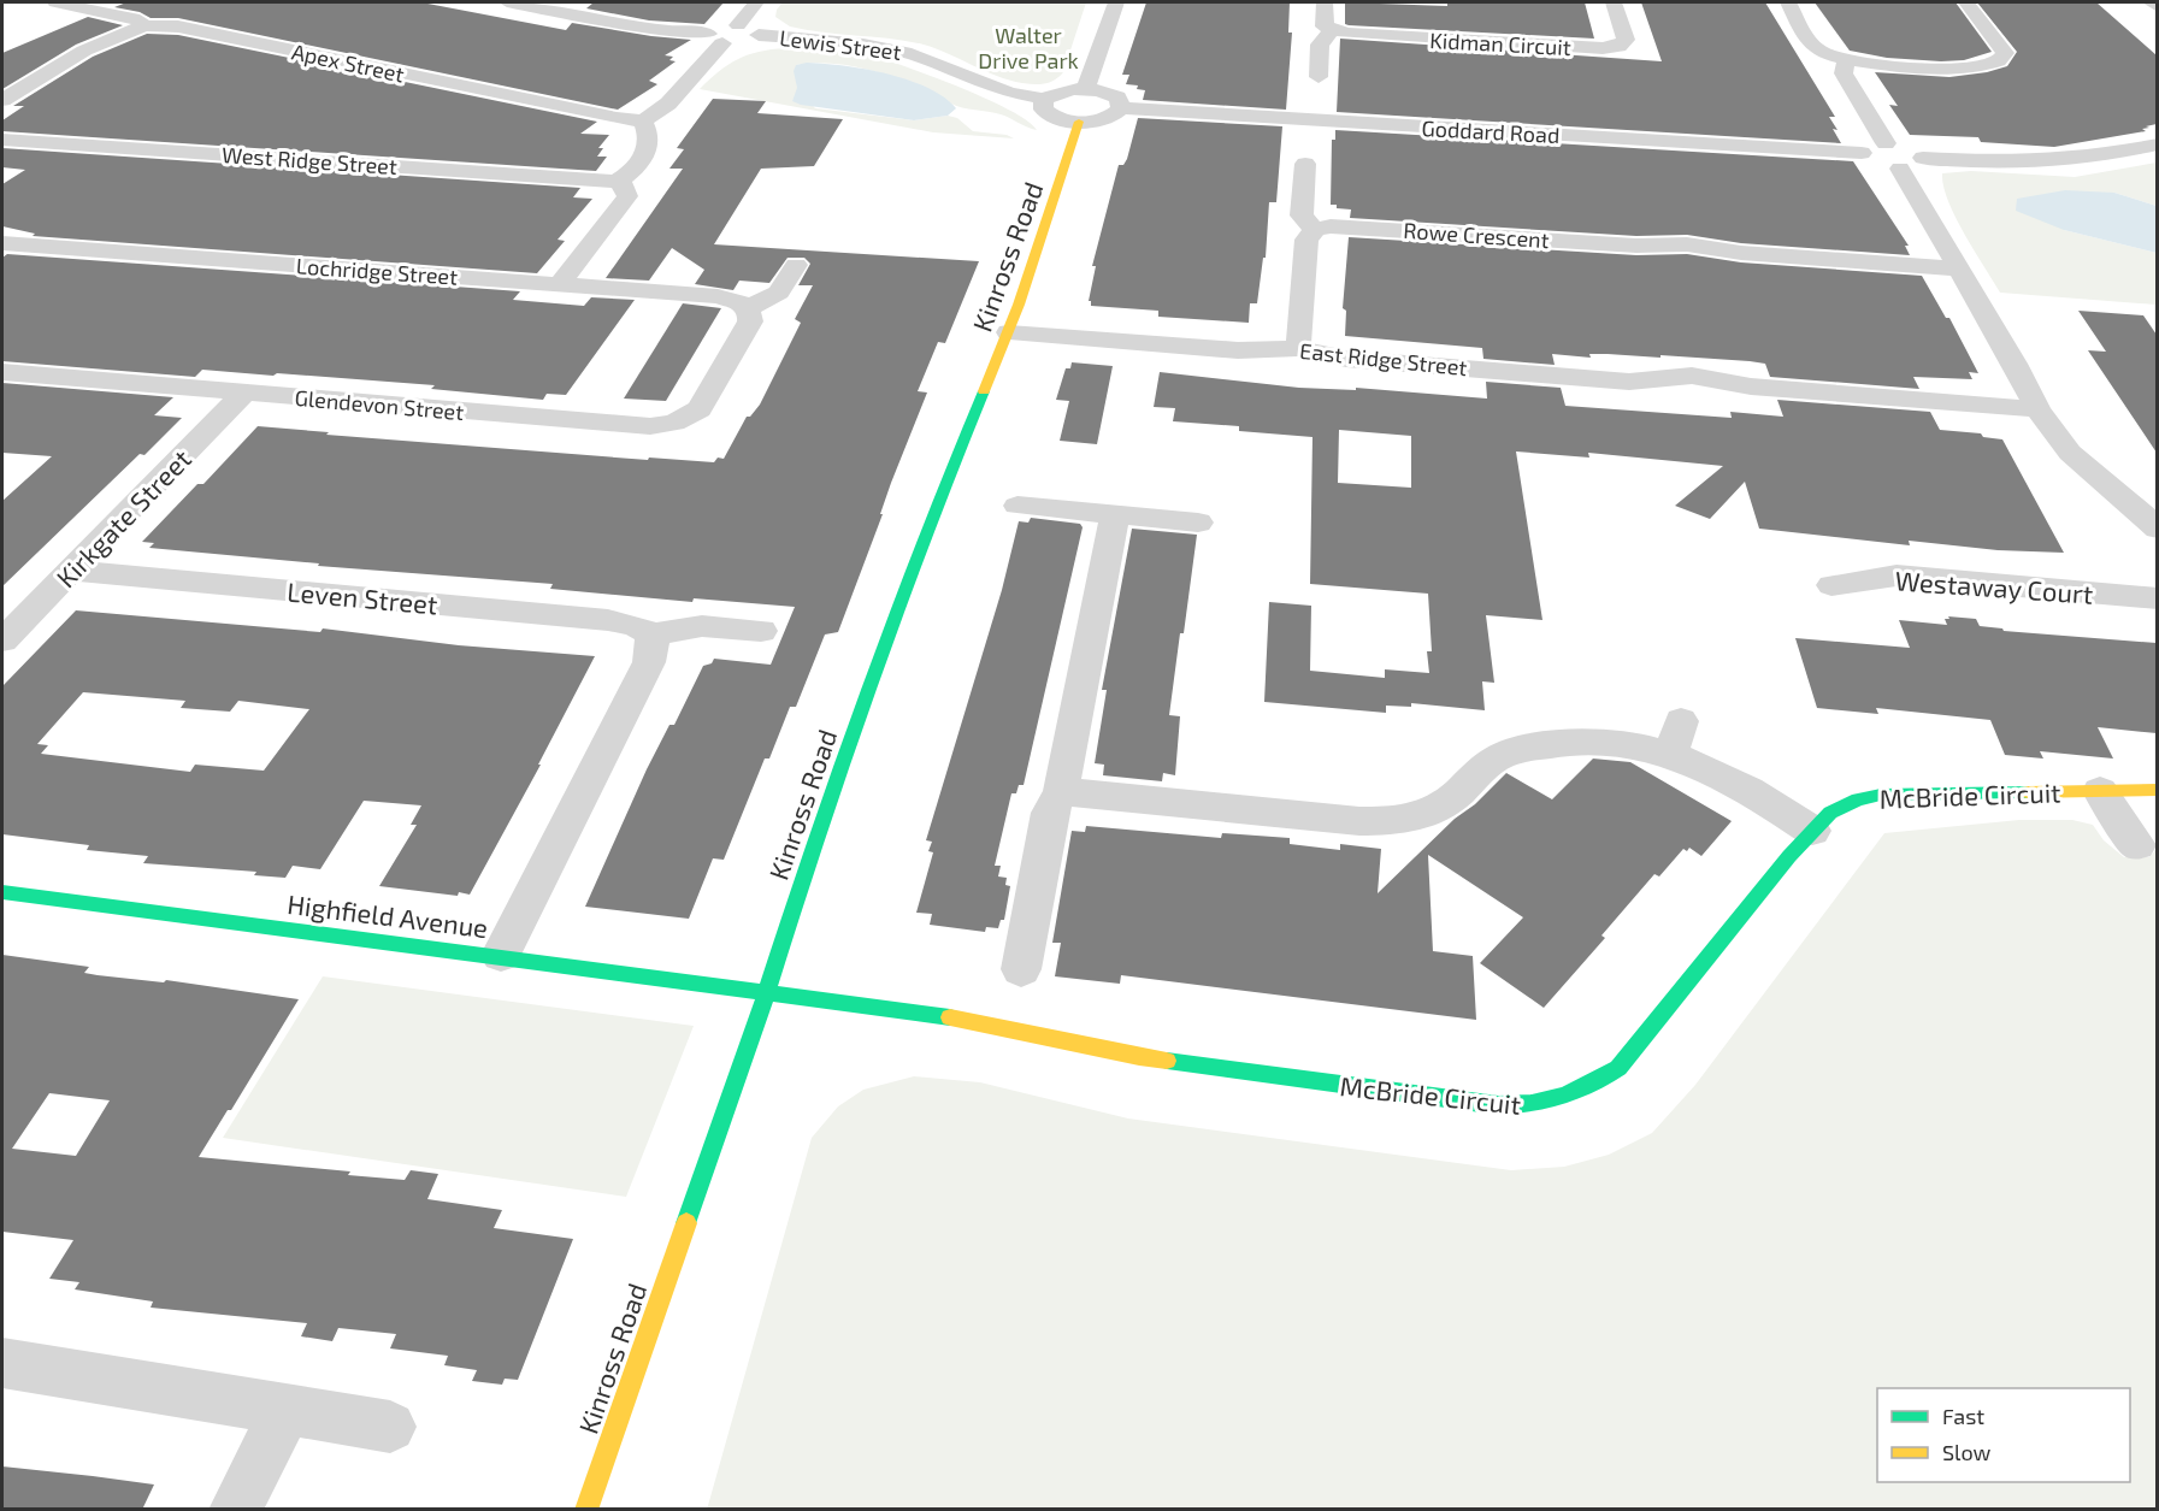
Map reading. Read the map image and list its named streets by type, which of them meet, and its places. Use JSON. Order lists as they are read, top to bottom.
{
  "streets": {
    "street": [
      "Kidman Circuit",
      "Lewis Street",
      "Apex Street",
      "Goddard Road",
      "West Ridge Street",
      "Rowe Crescent",
      "Kinross Road",
      "Lochridge Street",
      "East Ridge Street",
      "Glendevon Street",
      "Kirkgate Street",
      "Westaway Court",
      "Leven Street",
      "McBride Circuit",
      "Highfield Avenue"
    ]
  },
  "crossings": [
    ["Kinross Road", "East Ridge Street"],
    ["Kinross Road", "McBride Circuit"],
    ["Kinross Road", "Highfield Avenue"],
    ["Lochridge Street", "Glendevon Street"],
    ["Glendevon Street", "Kirkgate Street"],
    ["Kirkgate Street", "Leven Street"],
    ["McBride Circuit", "Highfield Avenue"]
  ],
  "parks": ["Walter Drive Park"],
  "legend": ["Fast", "Slow"]
}
